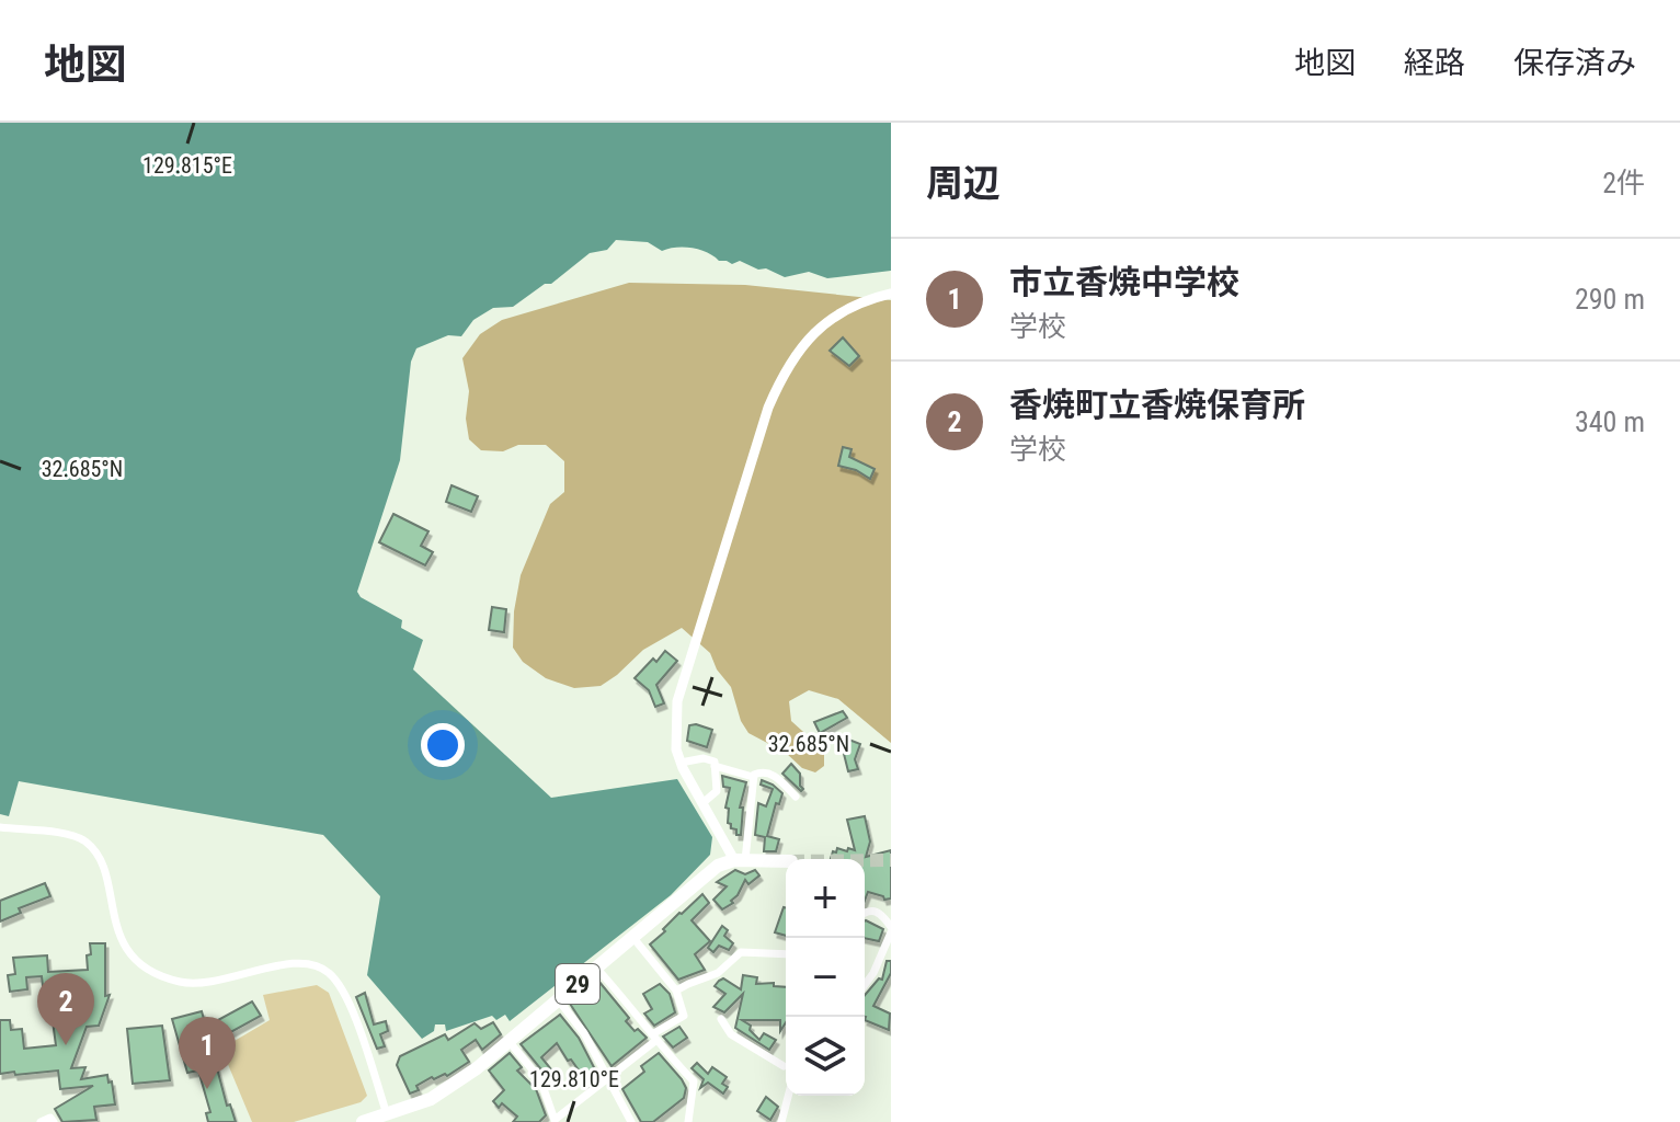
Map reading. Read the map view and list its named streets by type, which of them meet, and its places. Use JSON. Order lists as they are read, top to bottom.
{
  "streets": {
    "main road": ["29"]
  },
  "page": {
    "header": "地図",
    "nav": ["地図", "経路", "保存済み"],
    "heading": ["周辺", "2件"],
    "list": [
      {
        "mark": "1",
        "name": "市立香焼中学校",
        "note": "学校",
        "value": "290 m"
      },
      {
        "mark": "2",
        "name": "香焼町立香焼保育所",
        "note": "学校",
        "value": "340 m"
      }
    ],
    "map_buttons": ["+", "−"],
    "pins": ["2", "1"]
  },
  "coordinates": ["129.815°E", "32.685°N", "129.810°E"]
}
